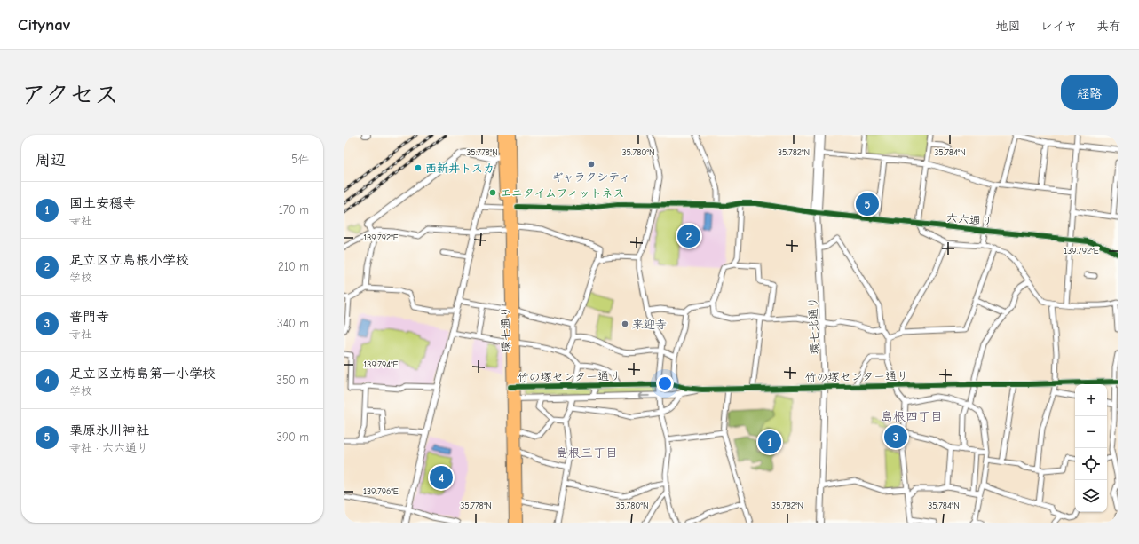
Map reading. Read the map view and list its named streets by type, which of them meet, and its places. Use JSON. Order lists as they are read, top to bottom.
{
  "streets": {
    "main road": ["環七通り"],
    "street": ["六六通り", "環七北通り", "竹の塚センター通り"]
  },
  "crossings": [
    ["六六通り", "環七北通り"],
    ["環七北通り", "竹の塚センター通り"],
    ["環七通り", "竹の塚センター通り"]
  ],
  "districts": ["島根四丁目", "島根三丁目"],
  "places": [
    "ギャラクシティ",
    "西新井トスカ",
    "エニタイムフィットネス",
    "来迎寺"
  ],
  "page": {
    "header": "Citynav",
    "nav": ["地図", "レイヤ", "共有"],
    "title": "アクセス",
    "buttons": "経路",
    "heading": ["周辺", "5件"],
    "list": [
      {
        "mark": "1",
        "name": "国土安穏寺",
        "note": "寺社",
        "value": "170 m"
      },
      {
        "mark": "2",
        "name": "足立区立島根小学校",
        "note": "学校",
        "value": "210 m"
      },
      {
        "mark": "3",
        "name": "普門寺",
        "note": "寺社",
        "value": "340 m"
      },
      {
        "mark": "4",
        "name": "足立区立梅島第一小学校",
        "note": "学校",
        "value": "350 m"
      },
      {
        "mark": "5",
        "name": "栗原氷川神社",
        "note": "寺社 · 六六通り",
        "value": "390 m"
      }
    ],
    "pins": [
      "5",
      "2",
      "3",
      "1",
      "4"
    ],
    "map_buttons": ["+", "−"]
  },
  "coordinates": [
    "35.778°N",
    "35.780°N",
    "35.782°N",
    "35.784°N",
    "139.792°E",
    "139.794°E",
    "139.796°E"
  ]
}
